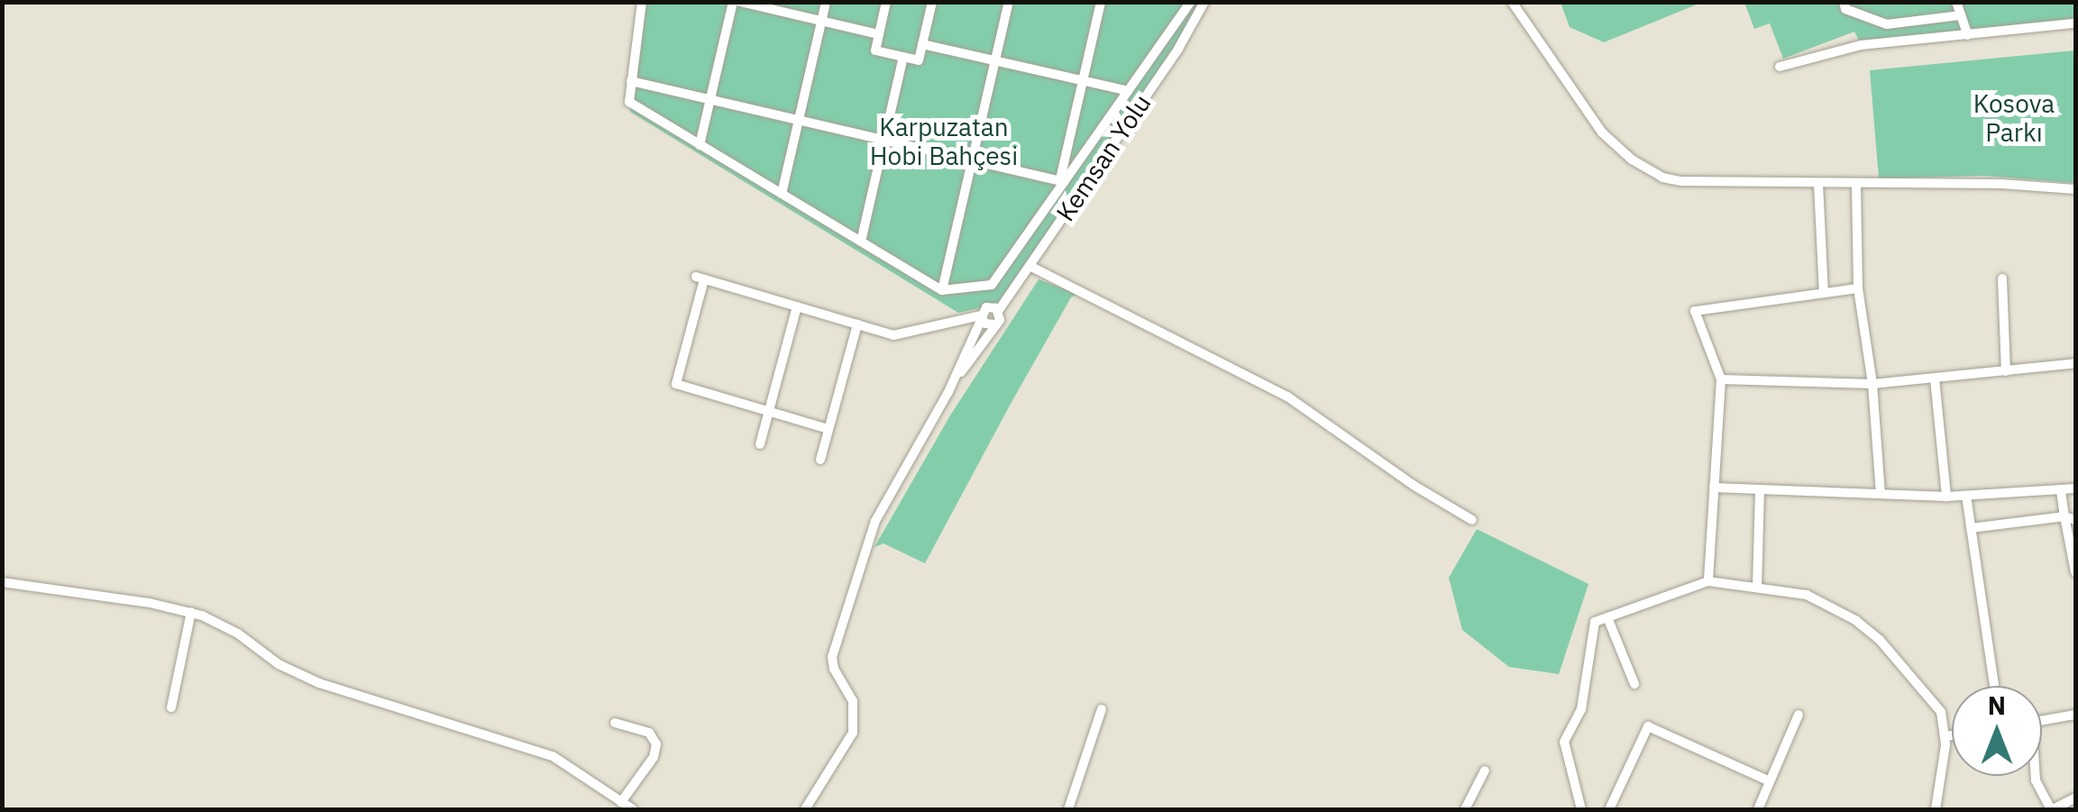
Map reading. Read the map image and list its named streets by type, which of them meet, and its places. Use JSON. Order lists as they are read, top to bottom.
{
  "streets": {
    "street": ["Kemsan Yolu"]
  },
  "parks": ["Kosova Parkı", "Karpuzatan Hobi Bahçesi"],
  "north": "top"
}
